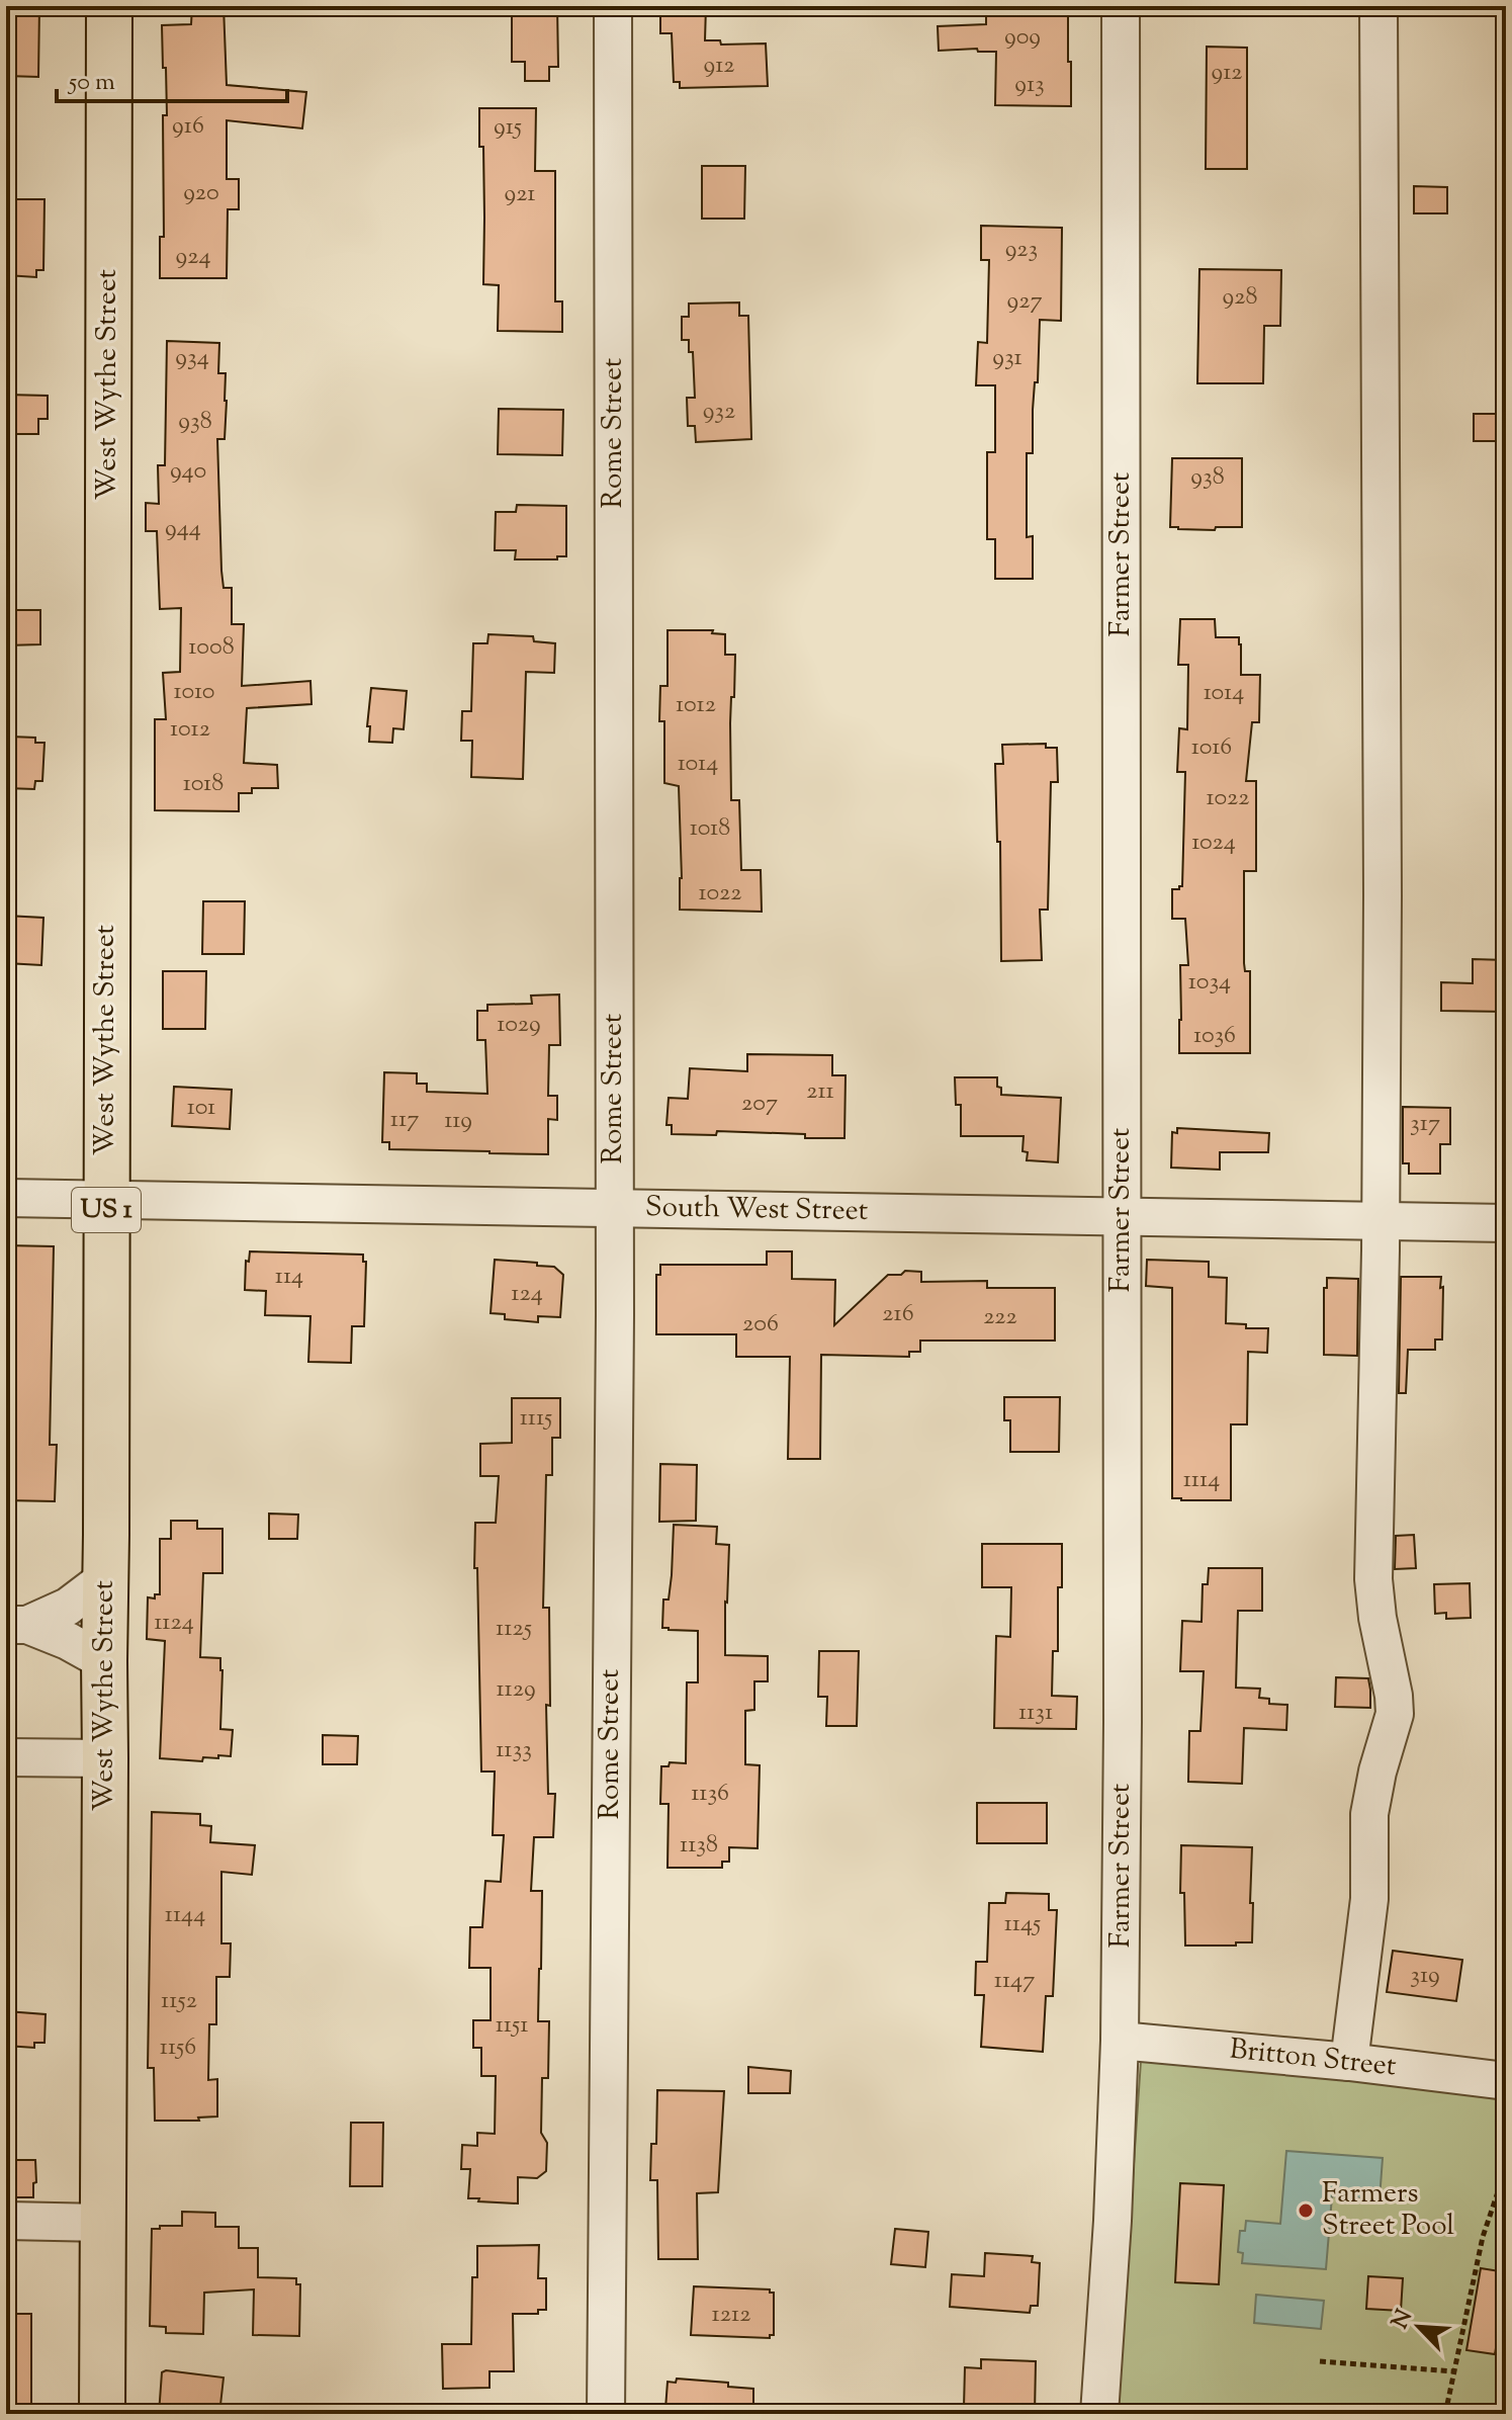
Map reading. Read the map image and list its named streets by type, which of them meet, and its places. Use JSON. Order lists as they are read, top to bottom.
{
  "streets": {
    "main road": ["West Wythe Street", "US 1"],
    "street": [
      "Rome Street",
      "Farmer Street",
      "South West Street",
      "Britton Street"
    ]
  },
  "crossings": [
    ["West Wythe Street", "South West Street"],
    ["Rome Street", "South West Street"],
    ["Farmer Street", "South West Street"],
    ["Farmer Street", "Britton Street"]
  ],
  "places": ["Farmers Street Pool"],
  "house_numbers": [
    "909",
    "912",
    "912",
    "913",
    "916",
    "915",
    "920",
    "921",
    "923",
    "924",
    "928",
    "927",
    "934",
    "931",
    "932",
    "938",
    "940",
    "938",
    "944",
    "1008",
    "1010",
    "1014",
    "1012",
    "1012",
    "1016",
    "1014",
    "1018",
    "1022",
    "1018",
    "1024",
    "1022",
    "1034",
    "1029",
    "1036",
    "211",
    "207",
    "101",
    "117",
    "119",
    "317",
    "114",
    "124",
    "216",
    "222",
    "206",
    "1115",
    "1114",
    "1124",
    "1125",
    "1129",
    "1131",
    "1133",
    "1136",
    "1138",
    "1144",
    "1145",
    "319",
    "1147",
    "1152",
    "1151",
    "1156",
    "1212"
  ],
  "scale_bar": "50 m",
  "north": "top left"
}
